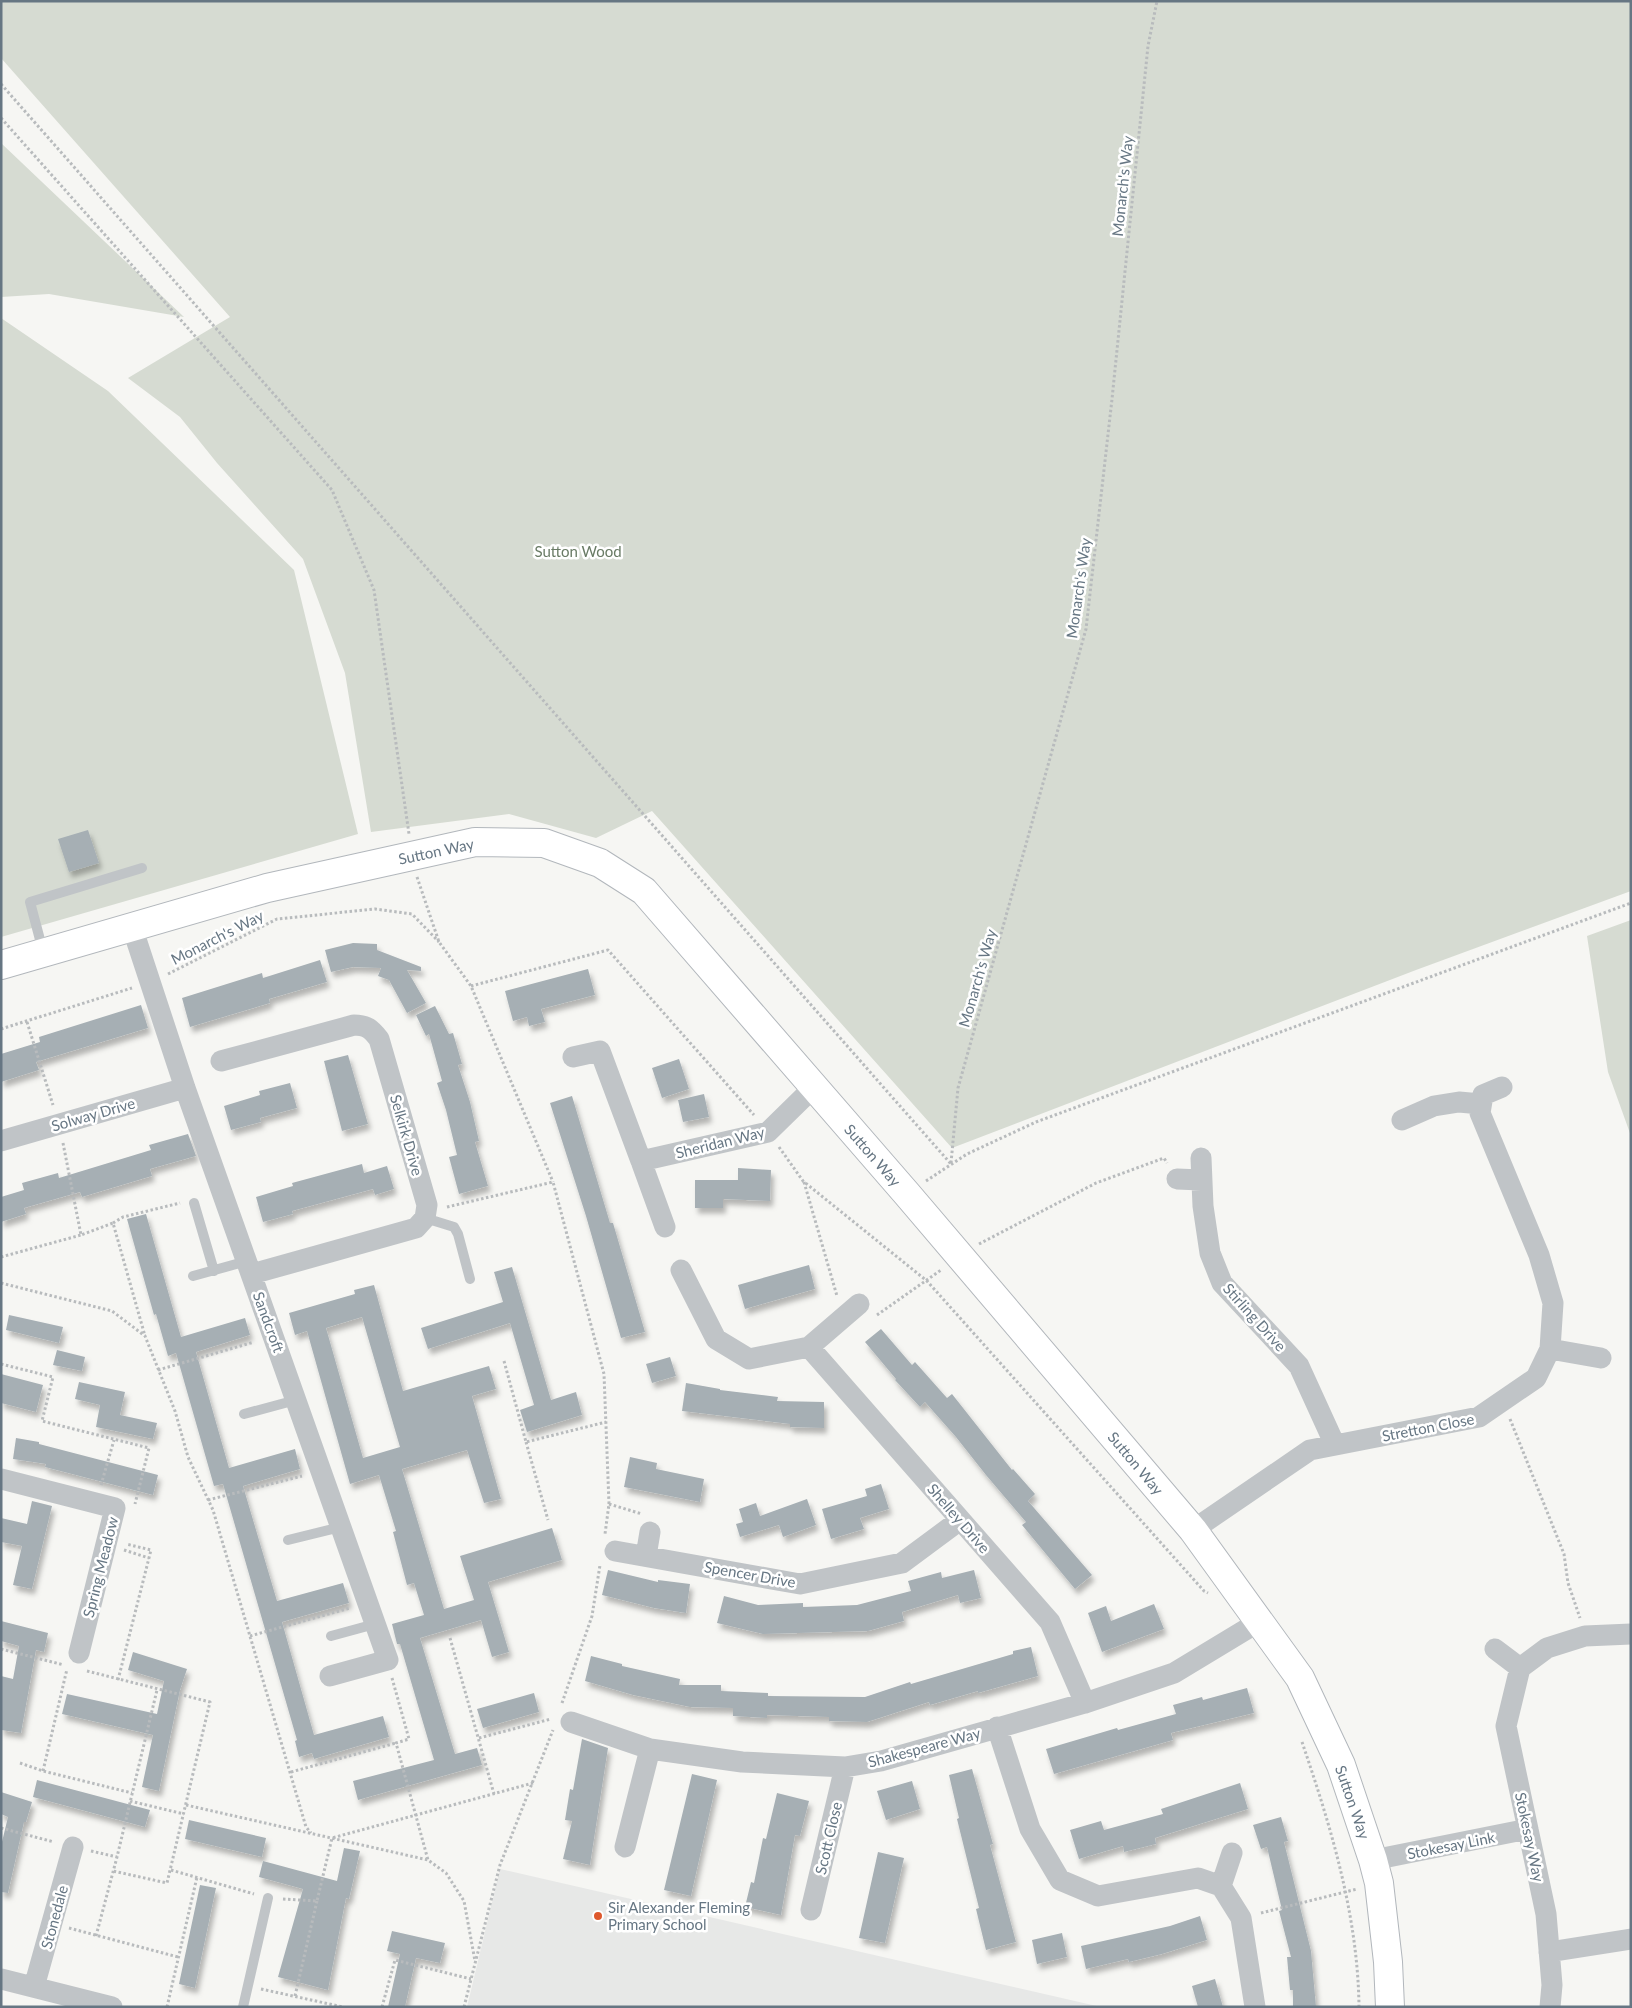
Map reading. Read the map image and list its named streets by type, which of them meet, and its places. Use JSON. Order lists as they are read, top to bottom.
{
  "streets": {
    "street": [
      "Sutton Way",
      "Solway Drive",
      "Selkirk Drive",
      "Sheridan Way",
      "Stirling Drive",
      "Sandcroft",
      "Stretton Close",
      "Shelley Drive",
      "Spring Meadow",
      "Spencer Drive",
      "Shakespeare Way",
      "Stokesay Way",
      "Scott Close",
      "Stokesay Link",
      "Stonedale"
    ],
    "path": ["Monarch's Way"]
  },
  "crossings": [
    ["Monarch's Way", "Sandcroft"],
    ["Sutton Way", "Sheridan Way"],
    ["Sutton Way", "Sandcroft"],
    ["Sutton Way", "Stretton Close"],
    ["Sutton Way", "Shakespeare Way"],
    ["Sutton Way", "Stokesay Link"],
    ["Solway Drive", "Sandcroft"],
    ["Stirling Drive", "Stretton Close"],
    ["Shelley Drive", "Spencer Drive"],
    ["Shelley Drive", "Shakespeare Way"],
    ["Shakespeare Way", "Scott Close"],
    ["Stokesay Way", "Stokesay Link"]
  ],
  "parks": ["Sutton Wood"],
  "places": ["Sir Alexander Fleming Primary School"]
}
